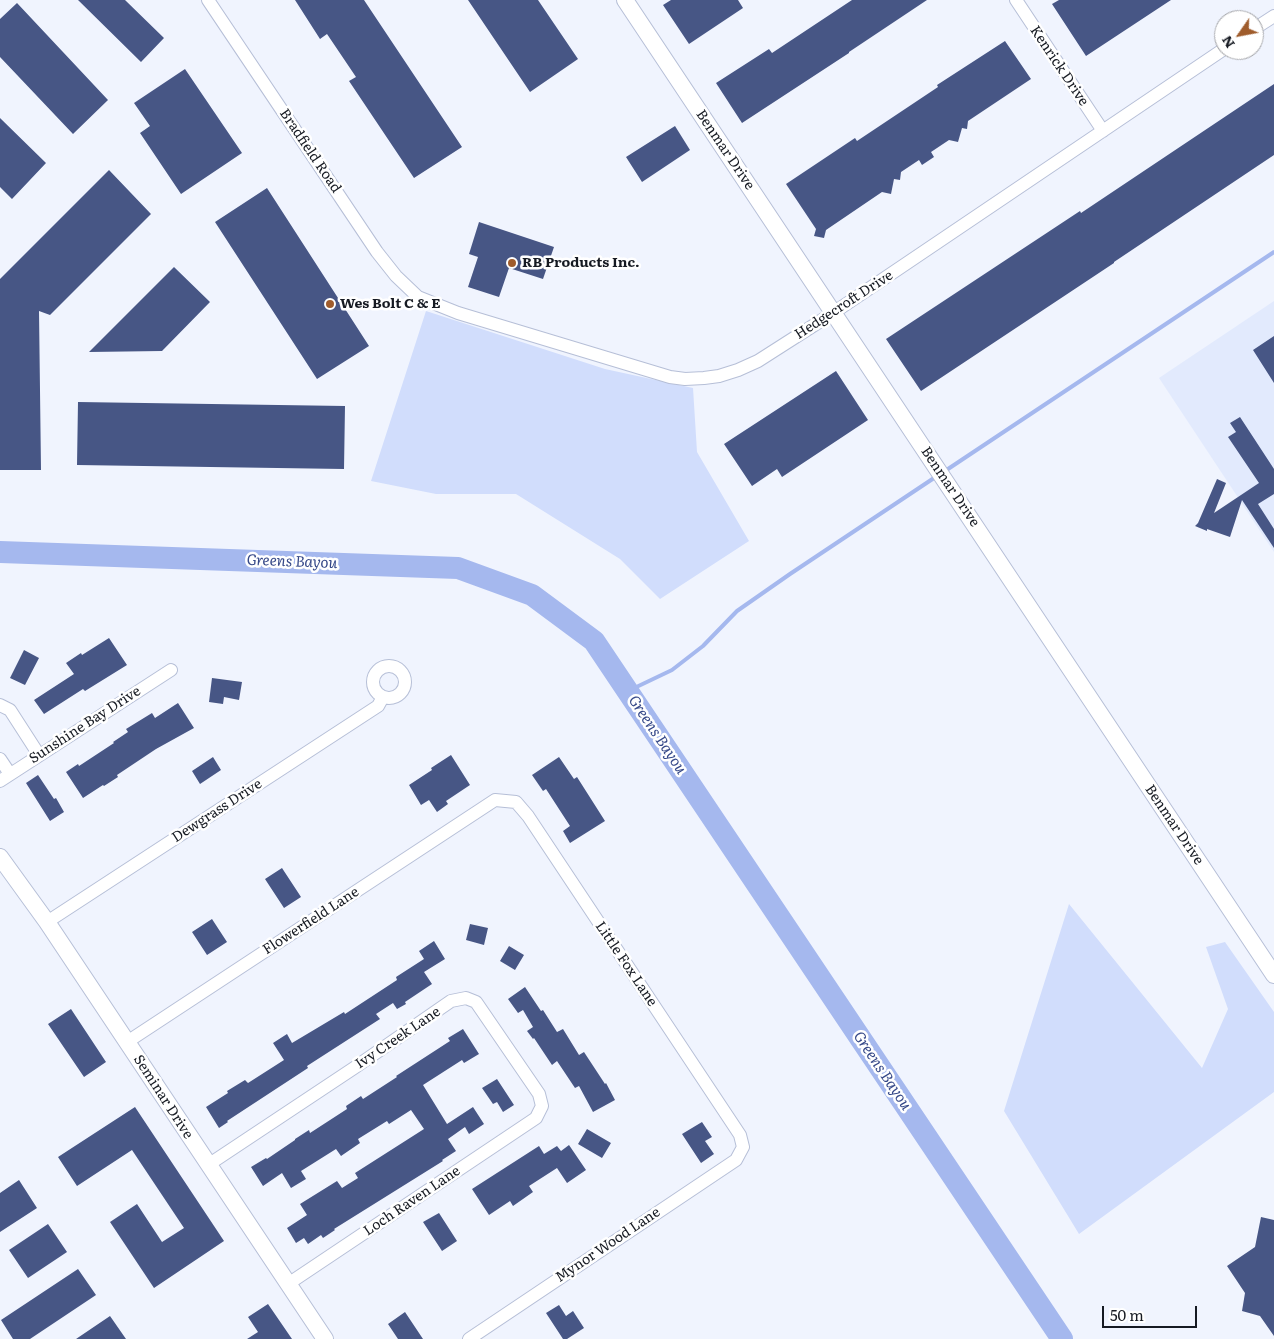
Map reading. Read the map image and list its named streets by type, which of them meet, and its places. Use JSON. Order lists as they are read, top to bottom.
{
  "streets": {
    "street": [
      "Kenrick Drive",
      "Benmar Drive",
      "Bradfield Road",
      "Hedgecroft Drive",
      "Sunshine Bay Drive",
      "Dewgrass Drive",
      "Flowerfield Lane",
      "Little Fox Lane",
      "Ivy Creek Lane",
      "Seminar Drive",
      "Loch Raven Lane",
      "Mynor Wood Lane"
    ]
  },
  "crossings": [
    ["Kenrick Drive", "Hedgecroft Drive"],
    ["Benmar Drive", "Hedgecroft Drive"],
    ["Bradfield Road", "Hedgecroft Drive"],
    ["Dewgrass Drive", "Seminar Drive"],
    ["Flowerfield Lane", "Little Fox Lane"],
    ["Flowerfield Lane", "Seminar Drive"],
    ["Little Fox Lane", "Mynor Wood Lane"],
    ["Ivy Creek Lane", "Seminar Drive"],
    ["Ivy Creek Lane", "Loch Raven Lane"],
    ["Seminar Drive", "Loch Raven Lane"]
  ],
  "water": ["Greens Bayou"],
  "places": ["RB Products Inc.", "Wes Bolt C & E"],
  "scale_bar": "50 m",
  "north": "bottom left"
}
